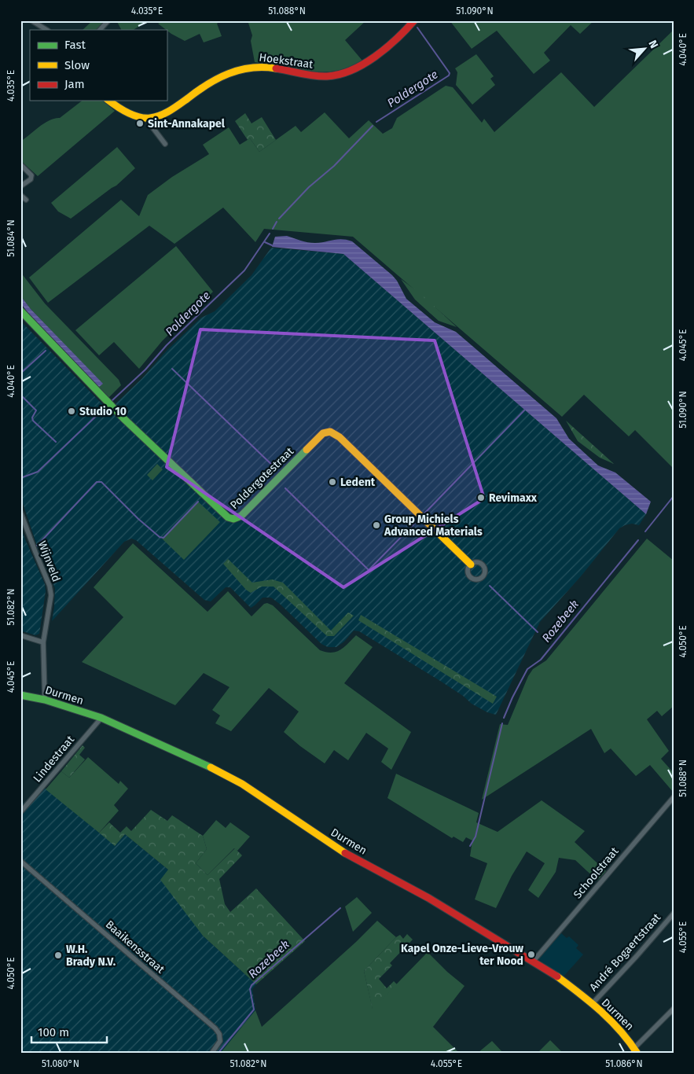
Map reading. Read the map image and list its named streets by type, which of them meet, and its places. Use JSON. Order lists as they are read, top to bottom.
{
  "streets": {
    "street": [
      "Hoekstraat",
      "Poldergotestraat",
      "Wijnveld",
      "Durmen",
      "Lindestraat",
      "Schoolstraat",
      "Baaikensstraat",
      "André Bogaertstraat"
    ]
  },
  "crossings": [
    ["Wijnveld", "Durmen"],
    ["Durmen", "Lindestraat"],
    ["Durmen", "Schoolstraat"],
    ["Durmen", "André Bogaertstraat"]
  ],
  "water": ["Poldergote", "Rozebeek"],
  "places": [
    "Sint-Annakapel",
    "Studio 10",
    "Ledent",
    "Revimaxx",
    "Group Michiels Advanced Materials",
    "Kapel Onze-Lieve-Vrouw ter Nood",
    "W.H. Brady N.V."
  ],
  "legend": ["Fast", "Slow", "Jam"],
  "scale_bar": "100 m",
  "north": "top right",
  "coordinates": [
    "4.035°E",
    "51.088°N",
    "51.090°N",
    "4.040°E",
    "51.084°N",
    "4.045°E",
    "51.082°N",
    "4.050°E",
    "4.055°E",
    "51.080°N",
    "51.086°N"
  ]
}
